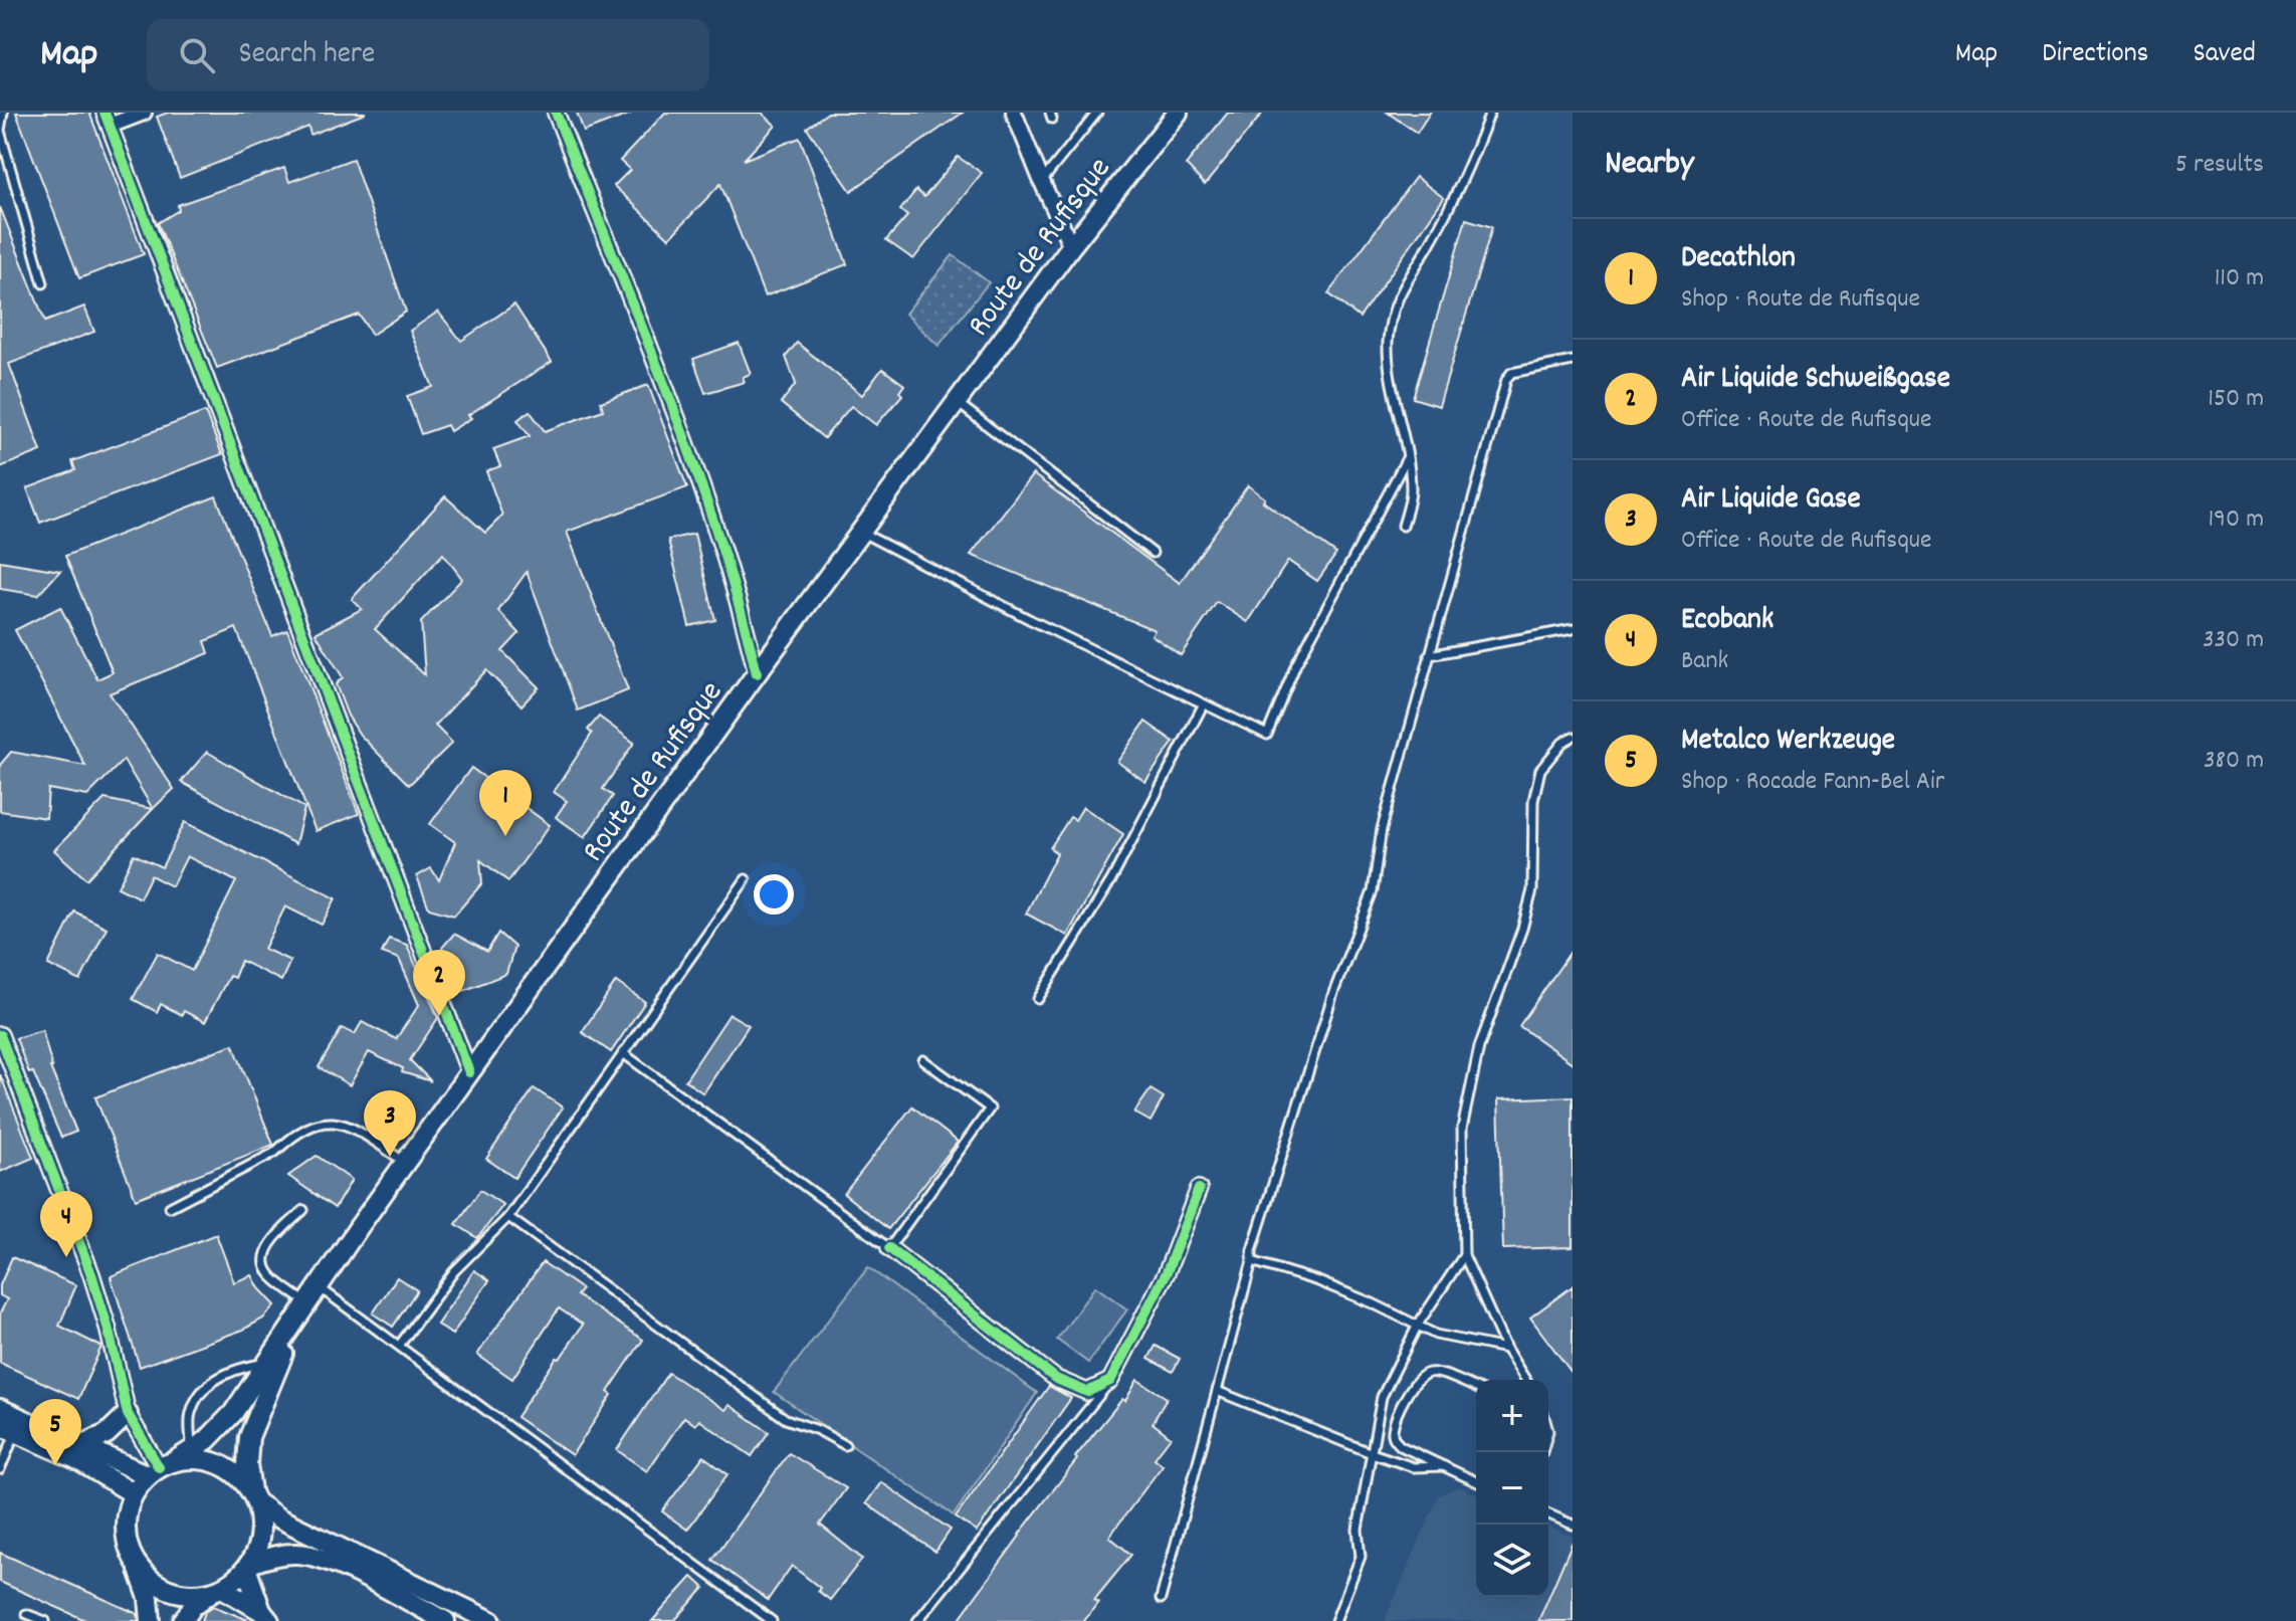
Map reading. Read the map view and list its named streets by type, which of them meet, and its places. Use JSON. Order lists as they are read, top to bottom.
{
  "streets": {
    "main road": ["Route de Rufisque"]
  },
  "page": {
    "header": "Map",
    "search": "Search here",
    "nav": ["Map", "Directions", "Saved"],
    "heading": ["Nearby", "5 results"],
    "list": [
      {
        "mark": "1",
        "name": "Decathlon",
        "note": "Shop · Route de Rufisque",
        "value": "110 m"
      },
      {
        "mark": "2",
        "name": "Air Liquide Schweißgase",
        "note": "Office · Route de Rufisque",
        "value": "150 m"
      },
      {
        "mark": "3",
        "name": "Air Liquide Gase",
        "note": "Office · Route de Rufisque",
        "value": "190 m"
      },
      {
        "mark": "4",
        "name": "Ecobank",
        "note": "Bank",
        "value": "330 m"
      },
      {
        "mark": "5",
        "name": "Metalco Werkzeuge",
        "note": "Shop · Rocade Fann-Bel Air",
        "value": "380 m"
      }
    ],
    "pins": [
      "1",
      "2",
      "3",
      "4",
      "5"
    ],
    "map_buttons": ["+", "−"]
  }
}
